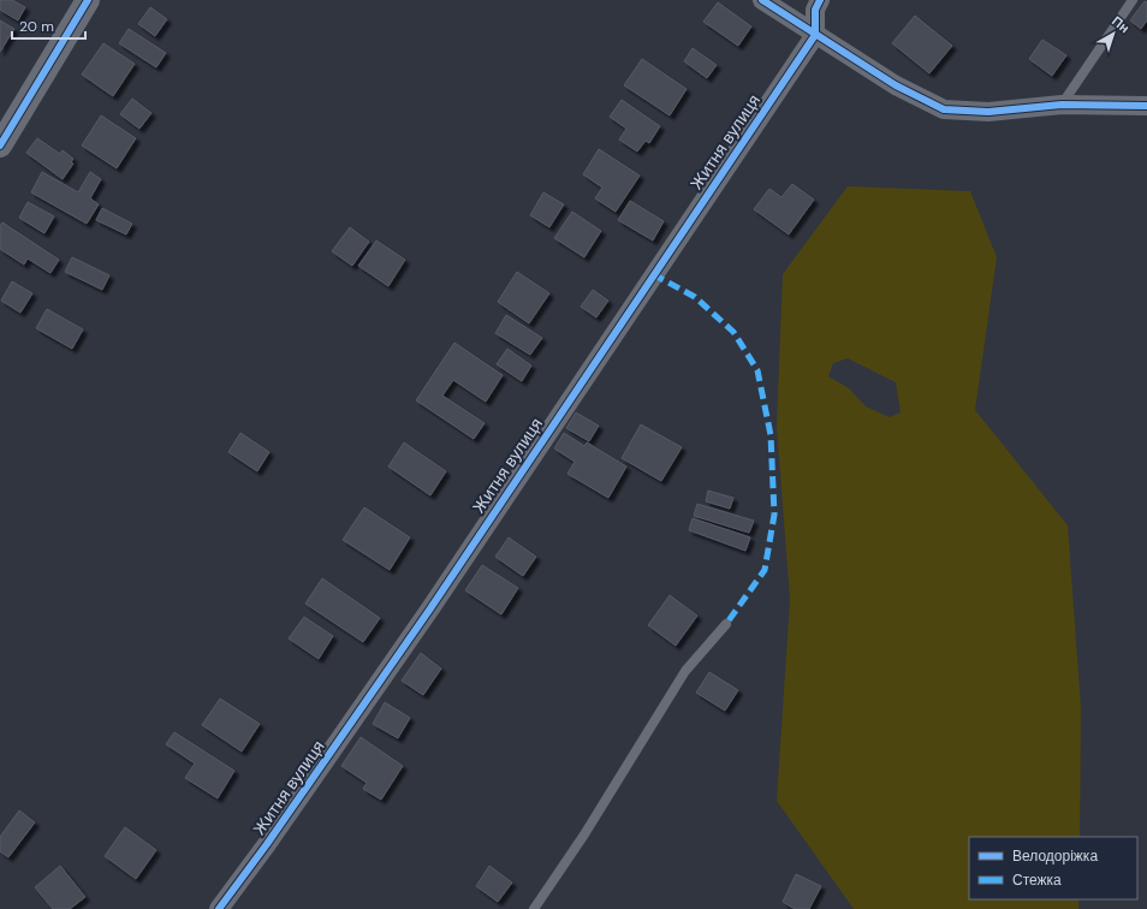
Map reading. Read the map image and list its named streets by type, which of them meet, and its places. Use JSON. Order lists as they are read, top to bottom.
{
  "streets": {
    "street": ["Житня вулиця"]
  },
  "legend": ["Велодоріжка", "Стежка"],
  "scale_bar": "20 m",
  "north": "top right"
}
